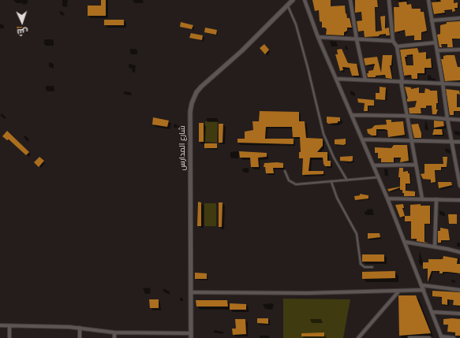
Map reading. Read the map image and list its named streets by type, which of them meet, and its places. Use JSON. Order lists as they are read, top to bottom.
{
  "streets": {
    "street": ["شارع المدارس"]
  },
  "north": "bottom"
}
